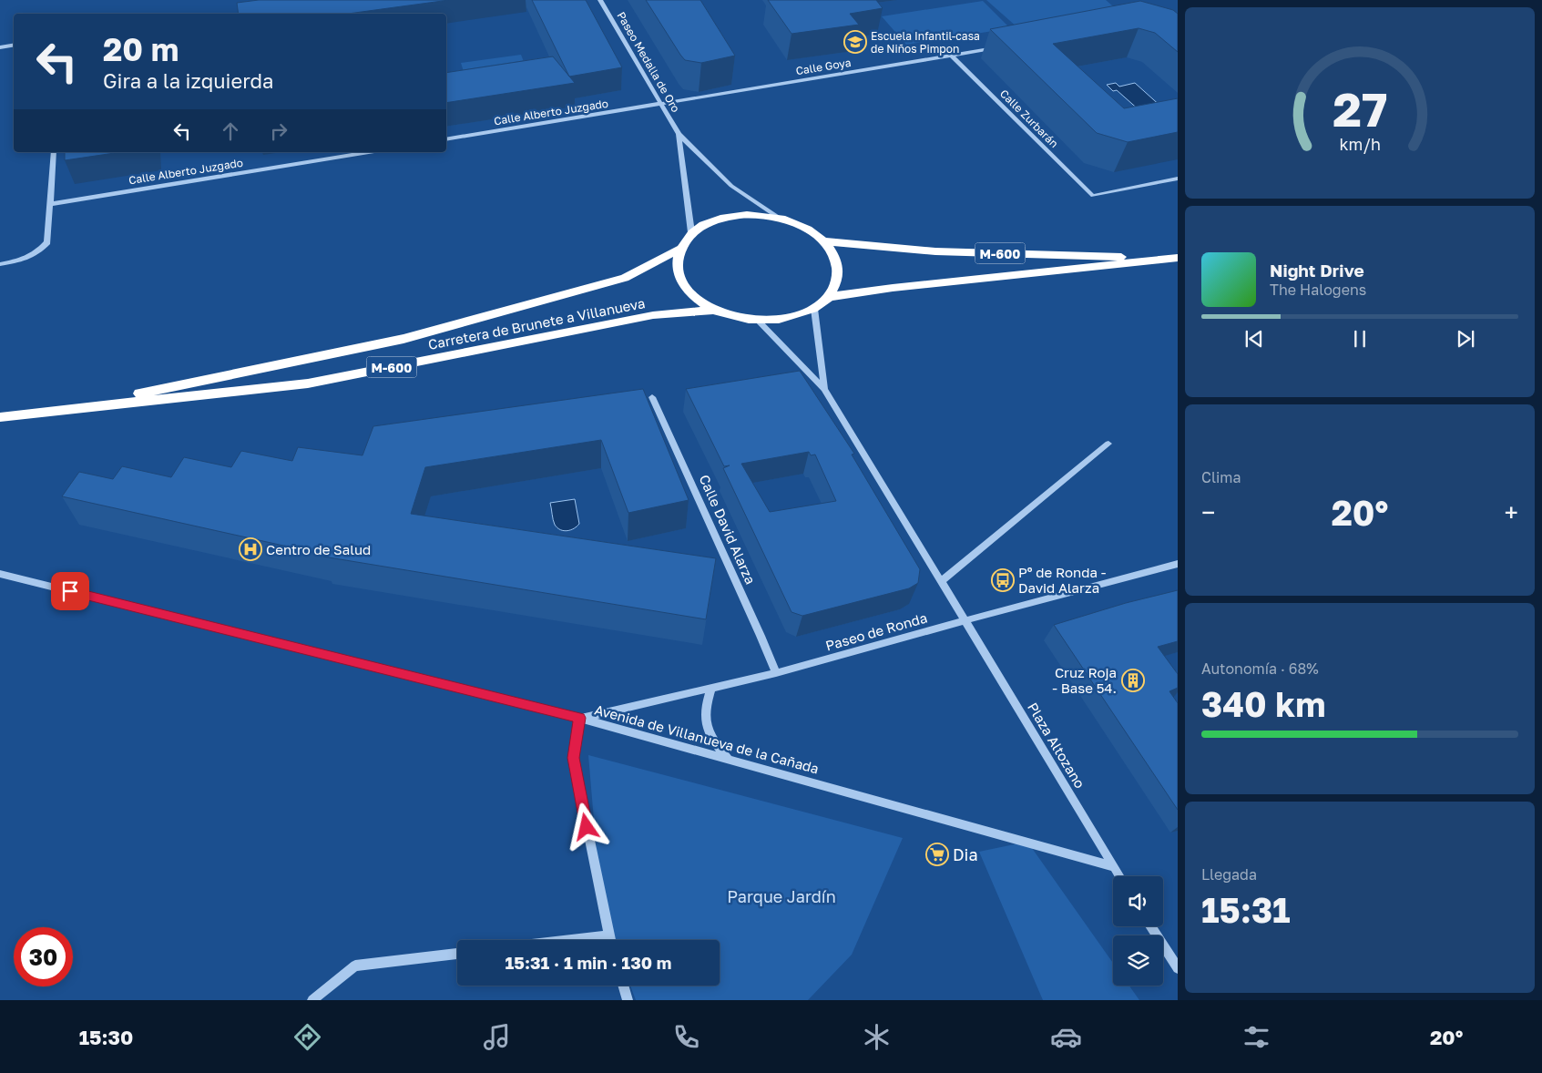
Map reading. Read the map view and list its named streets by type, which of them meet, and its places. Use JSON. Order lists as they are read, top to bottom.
{
  "streets": {
    "highway": ["M-600", "Carretera de Brunete a Villanueva"],
    "street": [
      "Paseo Medalla de Oro",
      "Calle Goya",
      "Calle Alberto Juzgado",
      "Calle Zurbarán",
      "Calle David Alarza",
      "Paseo de Ronda",
      "Avenida de Villanueva de la Cañada",
      "Plaza Altozano"
    ]
  },
  "crossings": [
    ["Paseo Medalla de Oro", "Calle Goya"],
    ["Paseo Medalla de Oro", "Calle Alberto Juzgado"],
    ["Paseo Medalla de Oro", "M-600"],
    ["Paseo Medalla de Oro", "Carretera de Brunete a Villanueva"],
    ["Calle Goya", "Calle Alberto Juzgado"],
    ["Calle Goya", "Calle Zurbarán"],
    ["M-600", "Carretera de Brunete a Villanueva"],
    ["Calle David Alarza", "Paseo de Ronda"],
    ["Paseo de Ronda", "Avenida de Villanueva de la Cañada"],
    ["Paseo de Ronda", "Plaza Altozano"],
    ["Avenida de Villanueva de la Cañada", "Plaza Altozano"]
  ],
  "parks": ["Parque Jardín"],
  "places": {
    "school or university": ["Escuela Infantil-casa de Niños Pimpon"],
    "hospital": ["Centro de Salud"],
    "bus stop": ["Pº de Ronda - David Alarza"],
    "building": ["Cruz Roja - Base 54."],
    "supermarket": ["Dia"]
  },
  "page": {
    "turn": ["20 m", "Gira a la izquierda"],
    "song": ["Night Drive", "The Halogens"],
    "tile": [
      "Clima",
      ["Autonomía · 68%", "340 km"],
      ["Llegada", "15:31"]
    ],
    "heat": ["−", "20°", "+"],
    "limit": "30",
    "trip": "15:31 · 1 min · 130 m",
    "tabs": ["15:30", "20°"],
    "gauge": ["27", "km/h"]
  }
}
